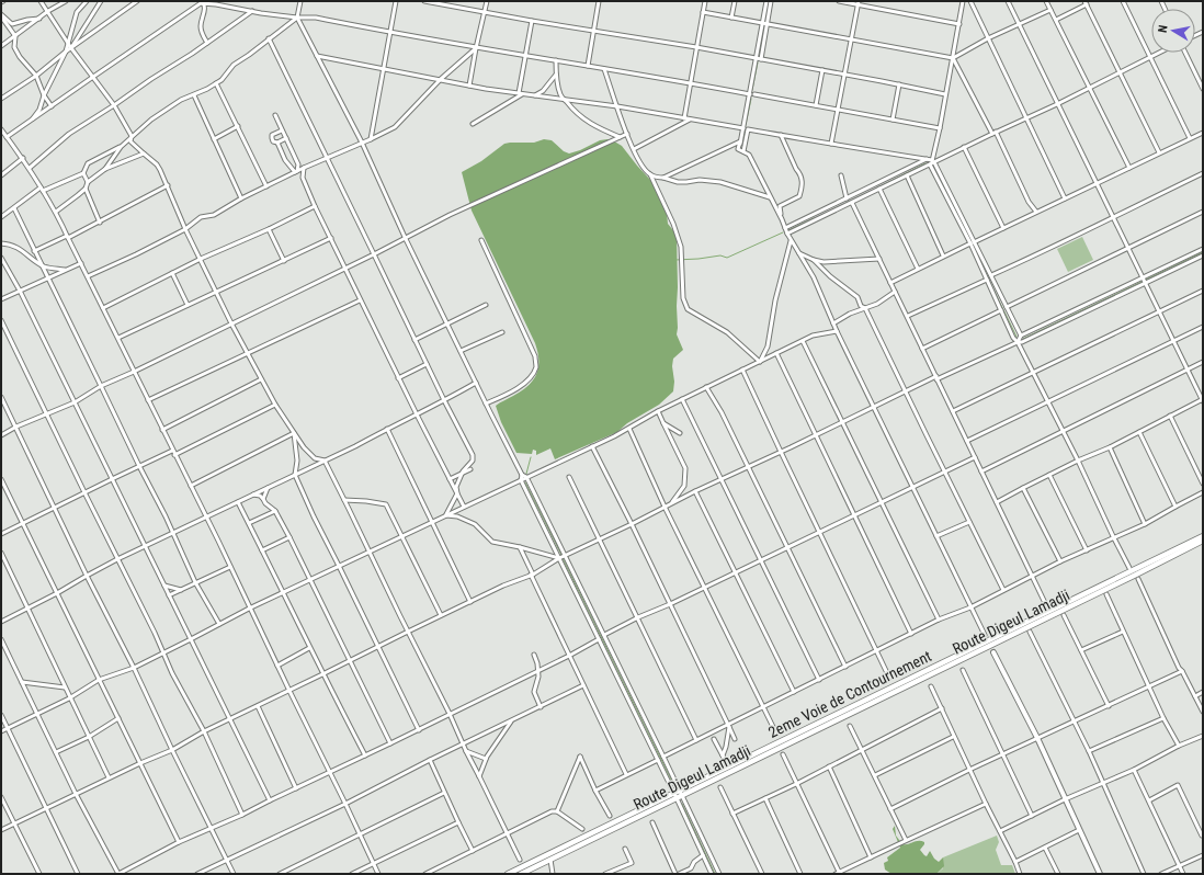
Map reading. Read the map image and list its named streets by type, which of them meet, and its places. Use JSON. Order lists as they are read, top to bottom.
{
  "streets": {
    "main road": ["Route Digeul Lamadji", "2eme Voie de Contournement"]
  },
  "crossings": [
    ["Route Digeul Lamadji", "2eme Voie de Contournement"]
  ],
  "north": "left"
}
